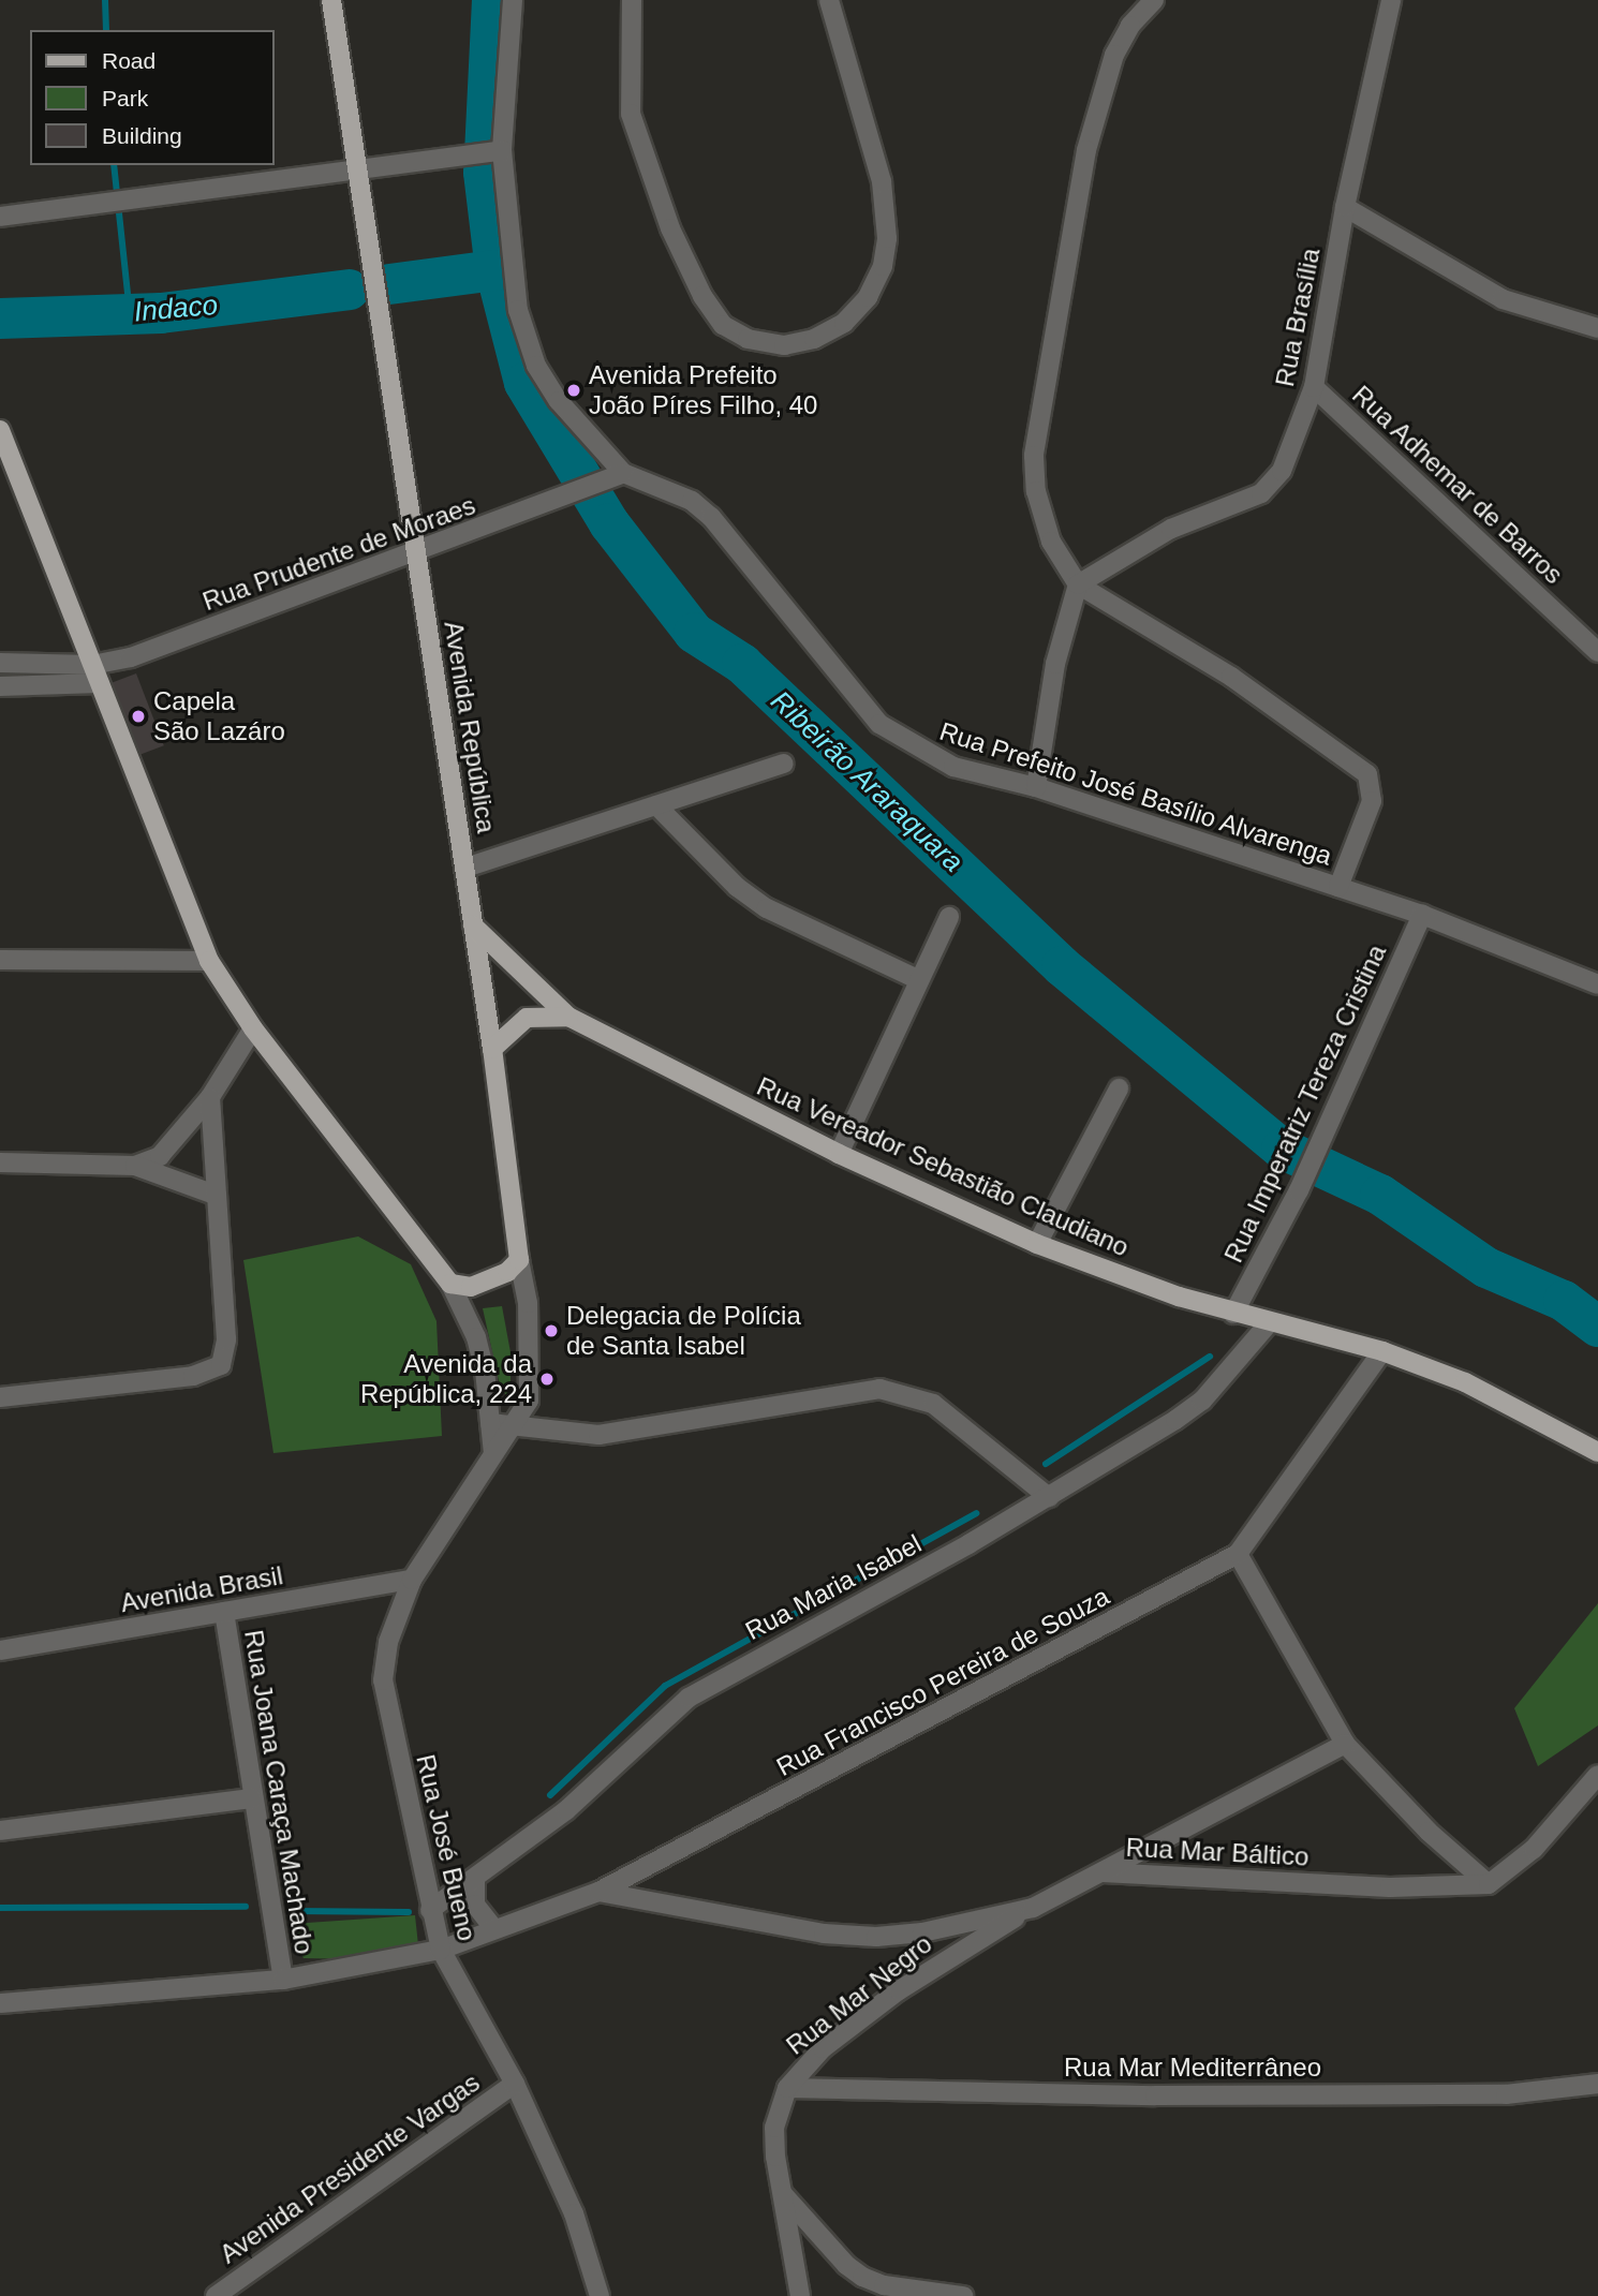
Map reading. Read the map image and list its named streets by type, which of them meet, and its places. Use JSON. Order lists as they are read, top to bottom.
{
  "streets": {
    "main road": ["Avenida República", "Rua Vereador Sebastião Claudiano"],
    "street": [
      "Rua Brasília",
      "Rua Adhemar de Barros",
      "Rua Prudente de Moraes",
      "Rua Prefeito José Basílio Alvarenga",
      "Rua Imperatriz Tereza Cristina",
      "Rua Maria Isabel",
      "Avenida Brasil",
      "Rua Francisco Pereira de Souza",
      "Rua Joana Caraça Machado",
      "Rua José Bueno",
      "Rua Mar Báltico",
      "Rua Mar Negro",
      "Rua Mar Mediterrâneo",
      "Avenida Presidente Vargas"
    ]
  },
  "crossings": [
    ["Rua Brasília", "Rua Adhemar de Barros"],
    ["Rua Prudente de Moraes", "Avenida República"],
    ["Rua Prudente de Moraes", "Rua Prefeito José Basílio Alvarenga"],
    ["Avenida República", "Rua José Bueno"],
    ["Rua Prefeito José Basílio Alvarenga", "Rua Imperatriz Tereza Cristina"],
    ["Rua Imperatriz Tereza Cristina", "Rua Vereador Sebastião Claudiano"],
    ["Rua Vereador Sebastião Claudiano", "Rua Maria Isabel"],
    ["Rua Vereador Sebastião Claudiano", "Rua Francisco Pereira de Souza"],
    ["Rua Maria Isabel", "Rua José Bueno"],
    ["Avenida Brasil", "Rua Joana Caraça Machado"],
    ["Avenida Brasil", "Rua José Bueno"],
    ["Rua Francisco Pereira de Souza", "Rua Joana Caraça Machado"],
    ["Rua Francisco Pereira de Souza", "Rua José Bueno"],
    ["Rua Francisco Pereira de Souza", "Rua Mar Báltico"],
    ["Rua José Bueno", "Avenida Presidente Vargas"],
    ["Rua Mar Báltico", "Rua Mar Negro"],
    ["Rua Mar Negro", "Rua Mar Mediterrâneo"]
  ],
  "water": ["Indaco", "Ribeirão Araraquara"],
  "places": [
    "Avenida Prefeito João Píres Filho, 40",
    "Capela São Lazáro",
    "Delegacia de Polícia de Santa Isabel",
    "Avenida da República, 224"
  ],
  "legend": ["Road", "Park", "Building"]
}
